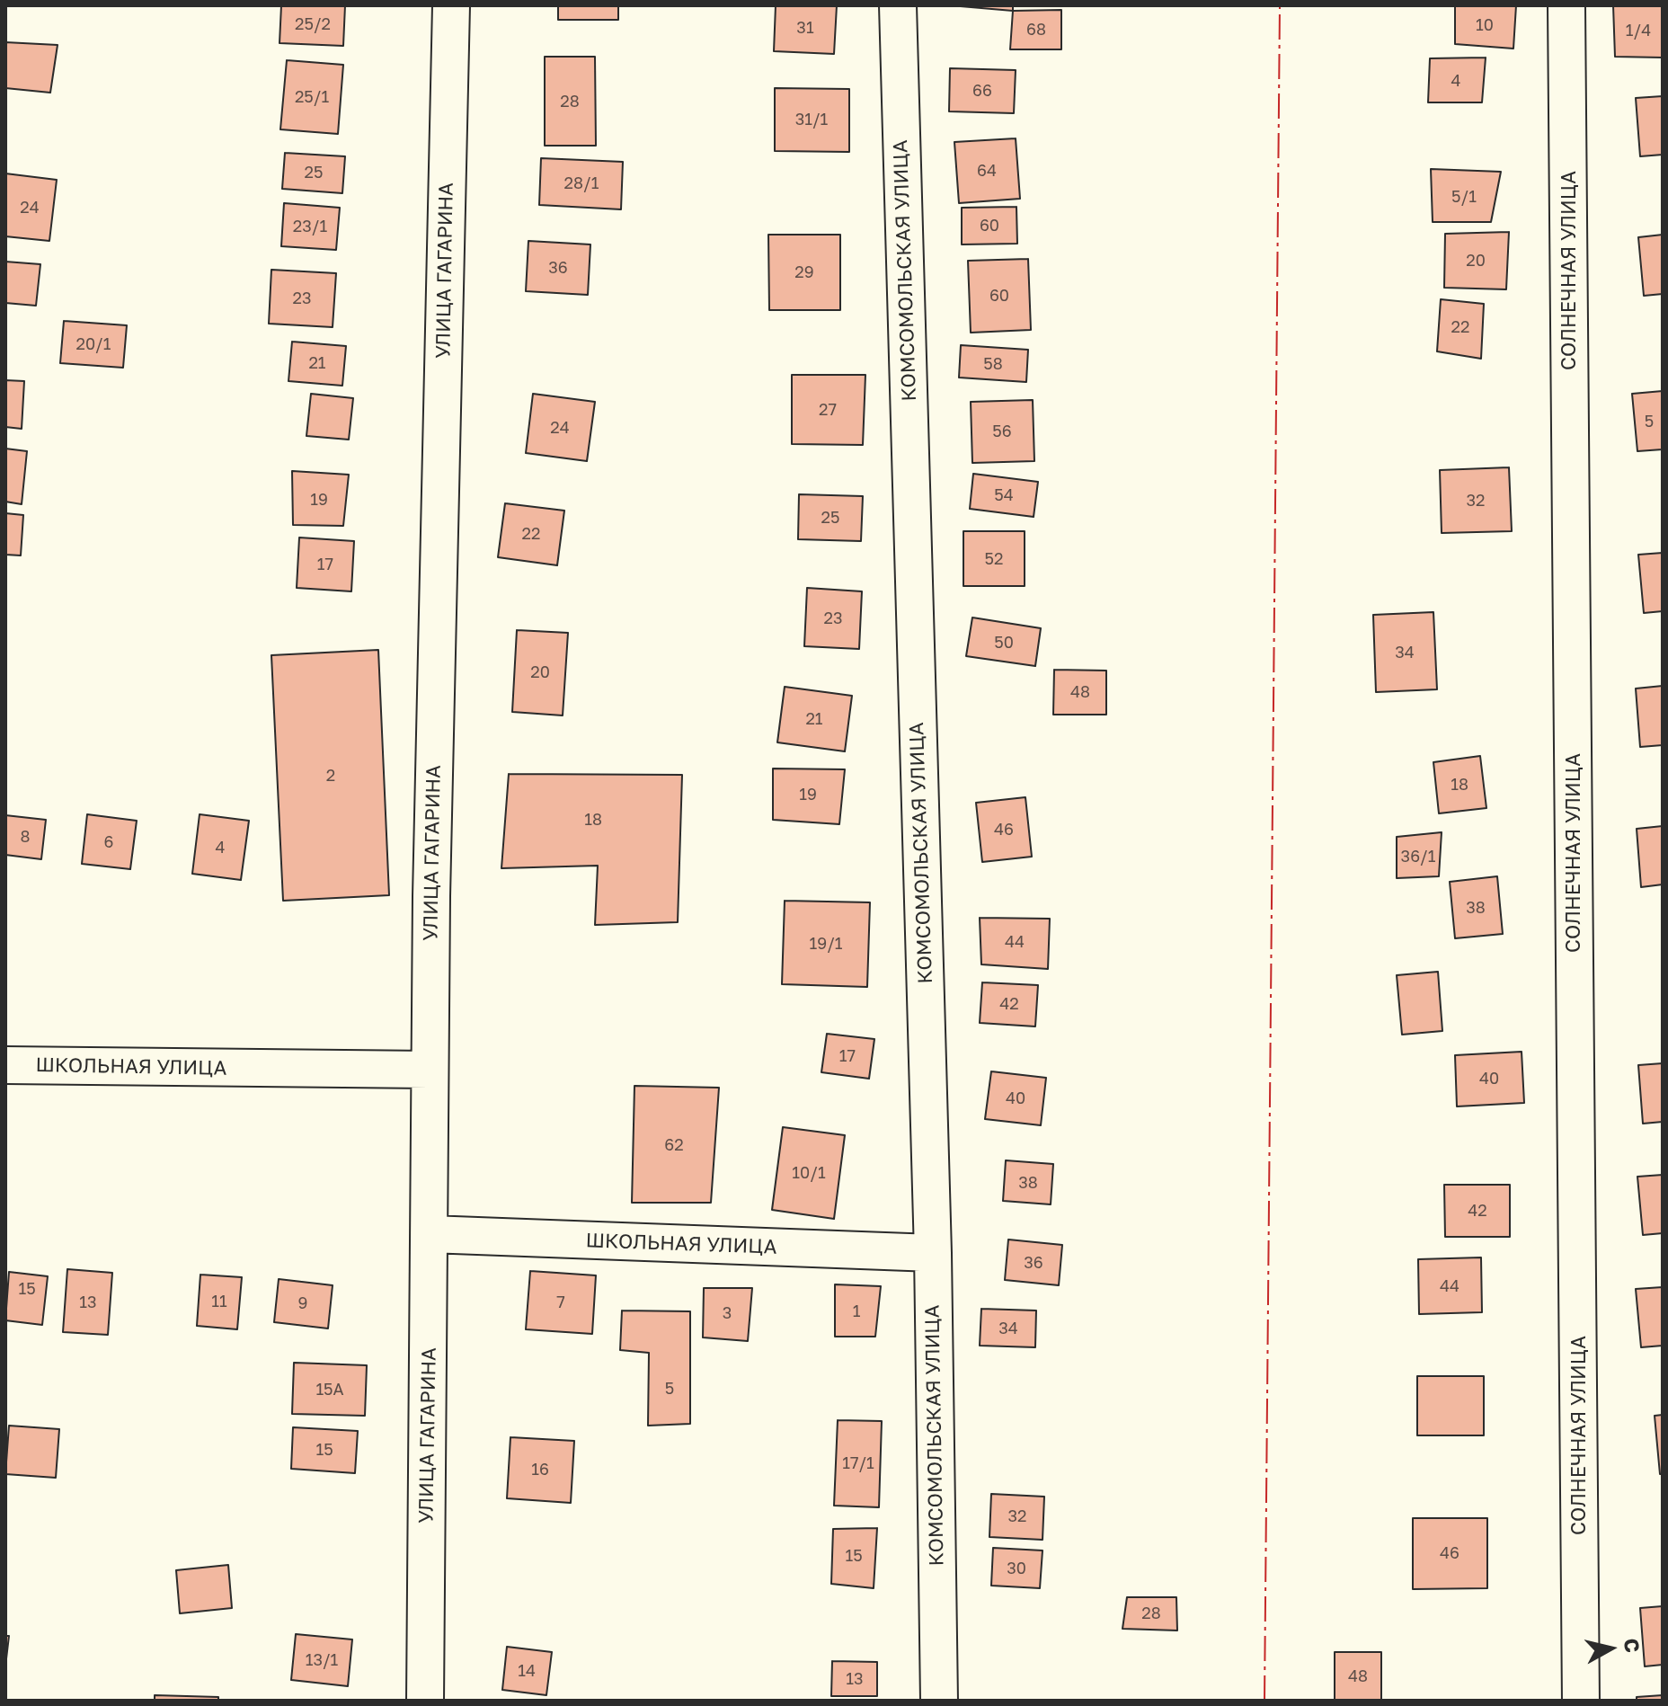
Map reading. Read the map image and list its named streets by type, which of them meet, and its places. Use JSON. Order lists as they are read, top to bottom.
{
  "streets": {
    "street": [
      "УЛИЦА ГАГАРИНА",
      "КОМСОМОЛЬСКАЯ УЛИЦА",
      "СОЛНЕЧНАЯ УЛИЦА",
      "ШКОЛЬНАЯ УЛИЦА"
    ]
  },
  "crossings": [
    ["УЛИЦА ГАГАРИНА", "ШКОЛЬНАЯ УЛИЦА"],
    ["КОМСОМОЛЬСКАЯ УЛИЦА", "ШКОЛЬНАЯ УЛИЦА"]
  ],
  "house_numbers": [
    "25/2",
    "10",
    "31",
    "68",
    "1/4",
    "4",
    "66",
    "25/1",
    "28",
    "31/1",
    "64",
    "25",
    "28/1",
    "5/1",
    "24",
    "60",
    "23/1",
    "20",
    "36",
    "29",
    "60",
    "23",
    "22",
    "20/1",
    "21",
    "58",
    "27",
    "5",
    "24",
    "56",
    "54",
    "19",
    "32",
    "25",
    "22",
    "52",
    "17",
    "23",
    "50",
    "34",
    "20",
    "48",
    "21",
    "2",
    "18",
    "19",
    "18",
    "46",
    "8",
    "6",
    "4",
    "36/1",
    "38",
    "44",
    "19/1",
    "42",
    "17",
    "40",
    "40",
    "62",
    "10/1",
    "38",
    "42",
    "36",
    "44",
    "15",
    "11",
    "13",
    "7",
    "9",
    "1",
    "3",
    "34",
    "5",
    "15А",
    "15",
    "17/1",
    "16",
    "32",
    "46",
    "15",
    "30",
    "28",
    "13/1",
    "14",
    "48",
    "13"
  ],
  "north": "right"
}
